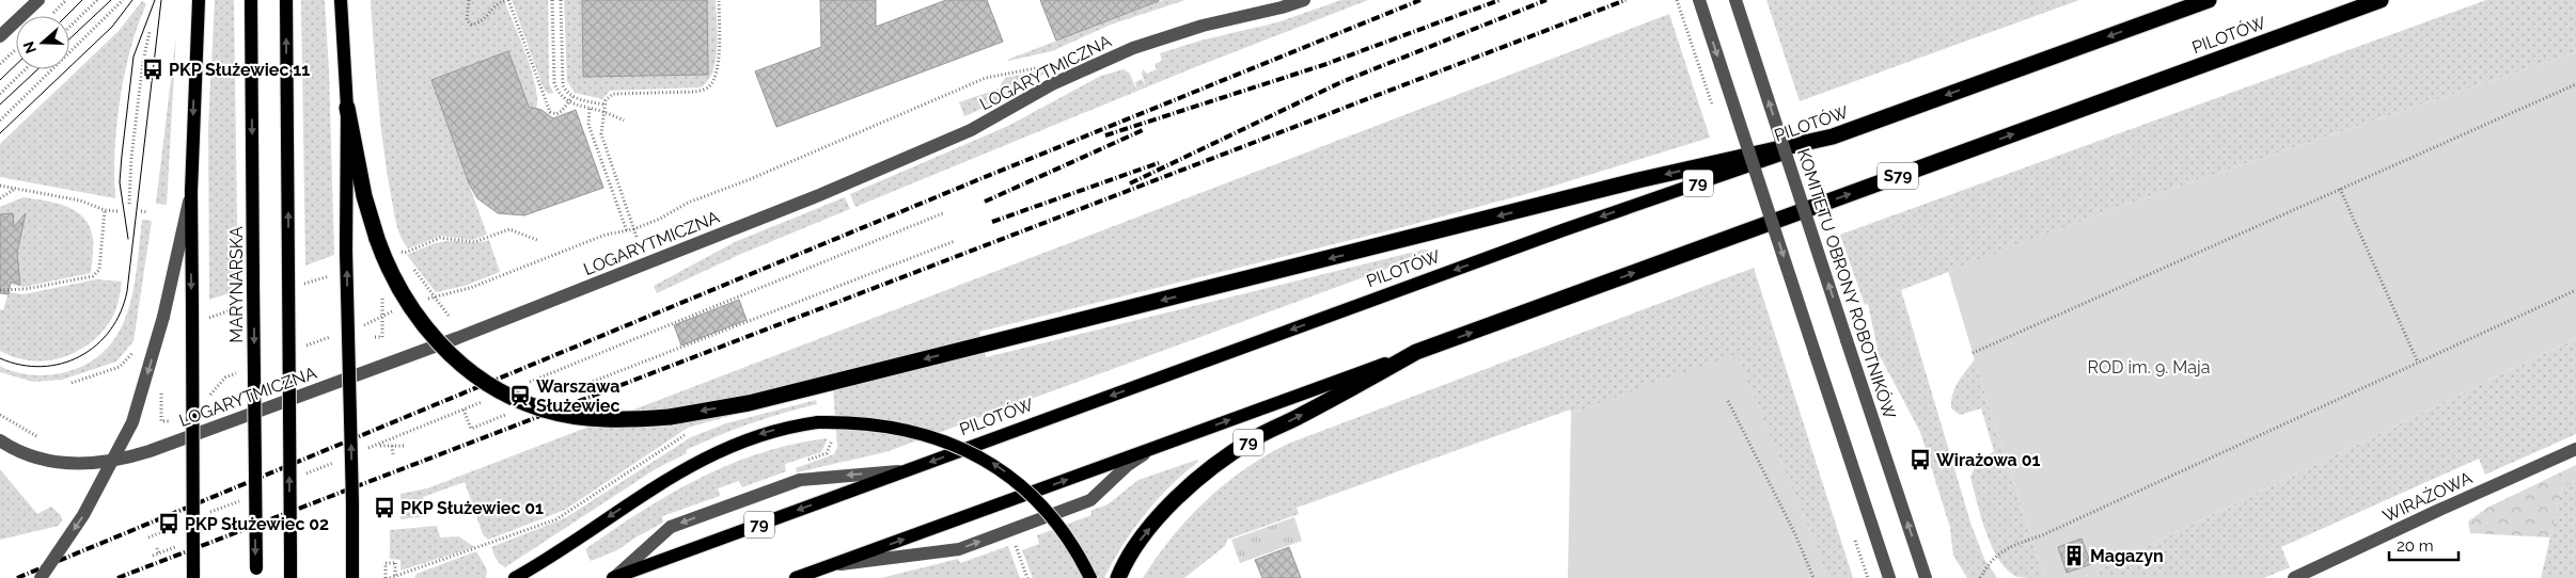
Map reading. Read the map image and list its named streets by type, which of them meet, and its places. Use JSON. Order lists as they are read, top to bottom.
{
  "streets": {
    "highway": ["PILOTÓW", "S79", "79"],
    "main road": ["MARYNARSKA"],
    "street": ["LOGARYTMICZNA", "KOMITETU OBRONY ROBOTNIKÓW", "WIRAŻOWA"]
  },
  "crossings": [
    ["PILOTÓW", "79"]
  ],
  "parks": ["ROD im. 9. Maja"],
  "places": {
    "bus stop": [
      "PKP Służewiec 11",
      "Wirażowa 01",
      "PKP Służewiec 01",
      "PKP Służewiec 02"
    ],
    "station": ["Warszawa Służewiec"],
    "building": ["Magazyn"]
  },
  "scale_bar": "20 m",
  "north": "left"
}
